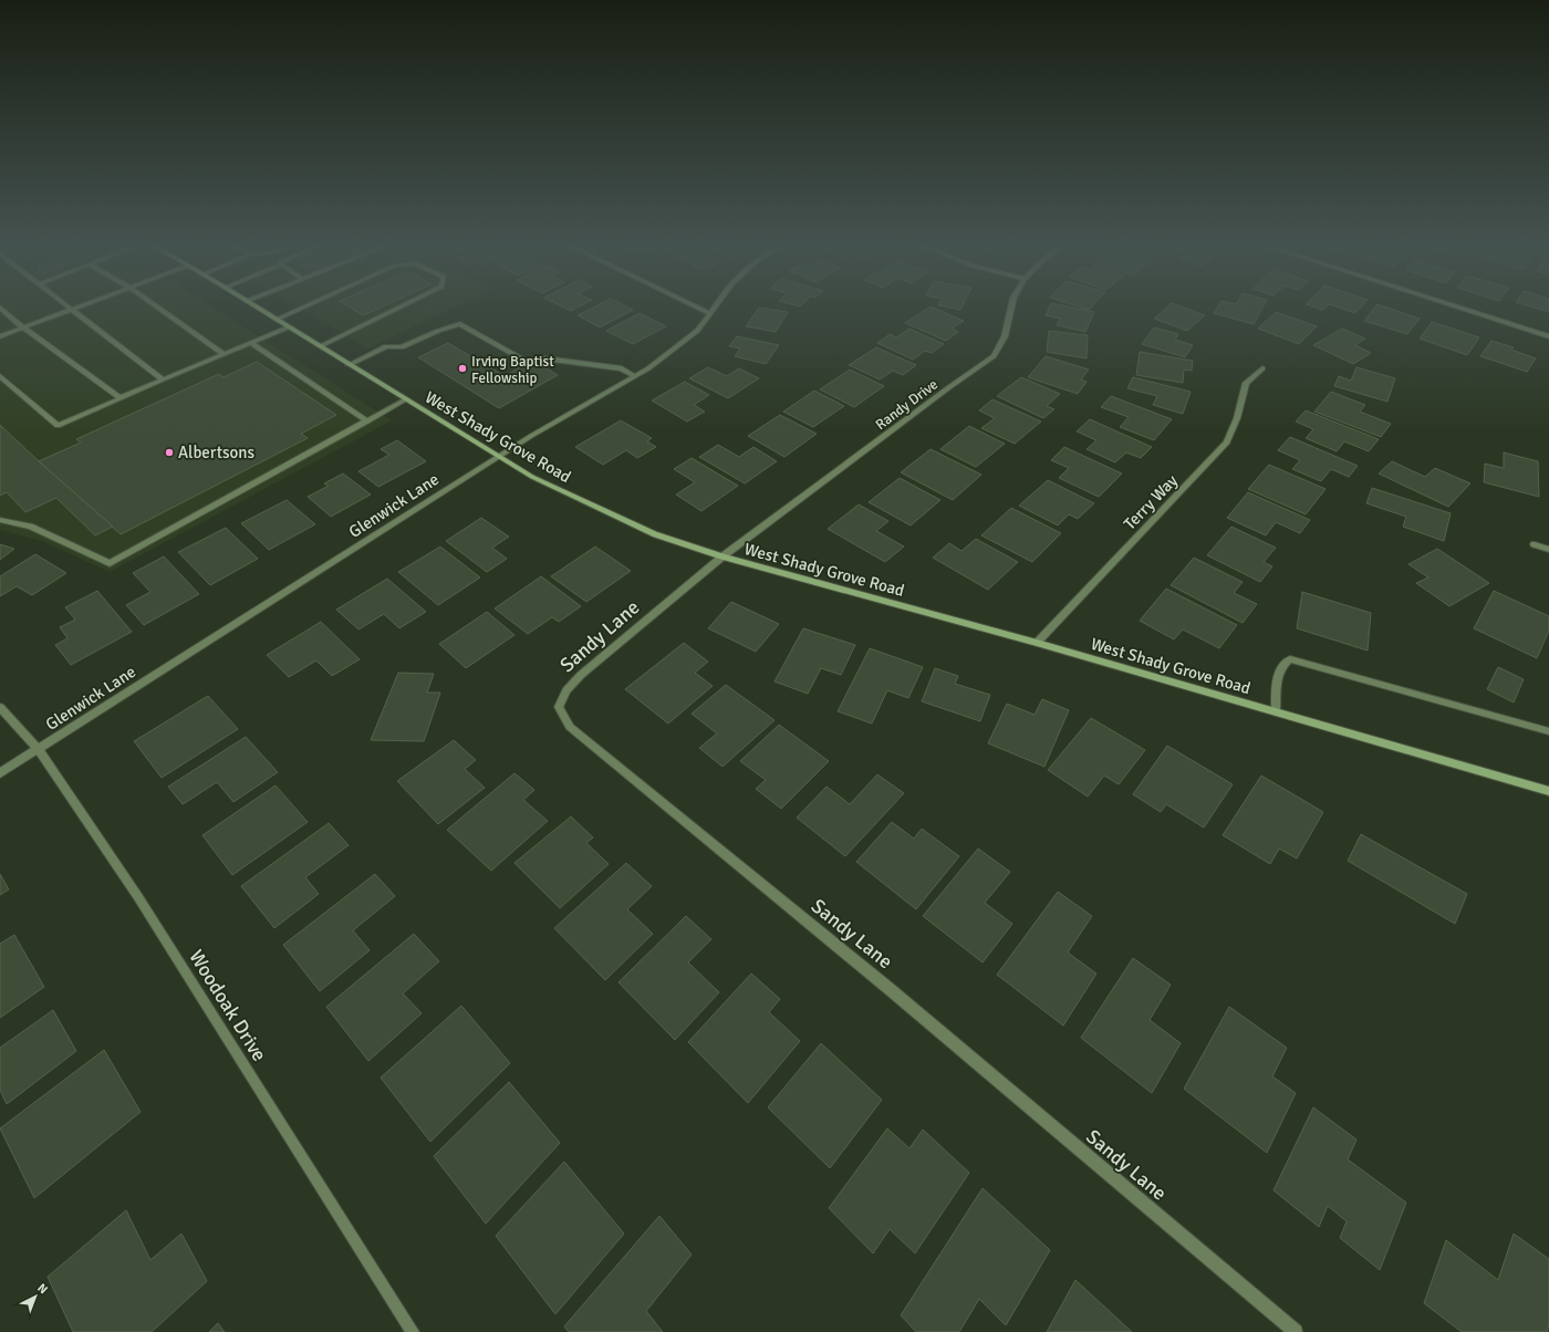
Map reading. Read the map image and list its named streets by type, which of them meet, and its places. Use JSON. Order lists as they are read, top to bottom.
{
  "streets": {
    "main road": ["West Shady Grove Road"],
    "street": [
      "Randy Drive",
      "Terry Way",
      "Glenwick Lane",
      "Sandy Lane",
      "Woodoak Drive"
    ]
  },
  "crossings": [
    ["Randy Drive", "West Shady Grove Road"],
    ["Randy Drive", "Sandy Lane"],
    ["West Shady Grove Road", "Terry Way"],
    ["West Shady Grove Road", "Glenwick Lane"],
    ["West Shady Grove Road", "Sandy Lane"],
    ["Glenwick Lane", "Woodoak Drive"]
  ],
  "places": ["Irving Baptist Fellowship", "Albertsons"],
  "north": "top right"
}
